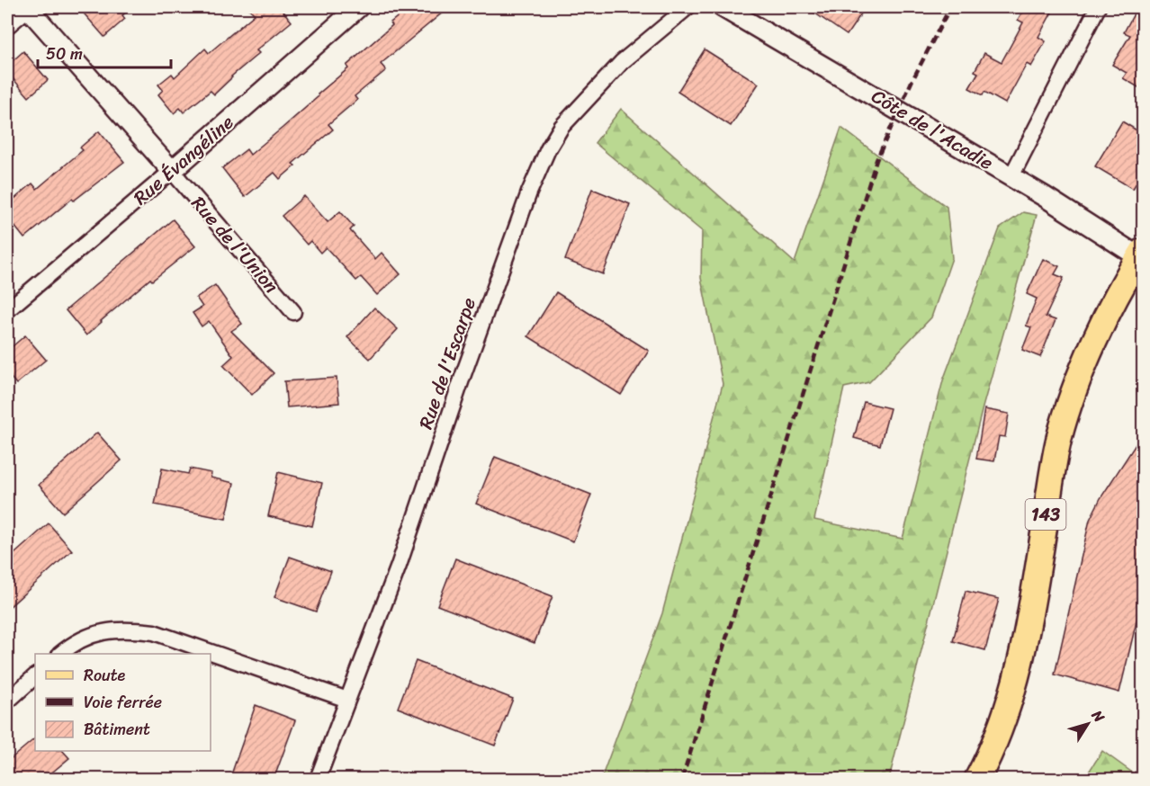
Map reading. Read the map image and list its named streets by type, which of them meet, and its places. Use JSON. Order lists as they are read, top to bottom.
{
  "streets": {
    "main road": ["143"],
    "street": [
      "Côte de l'Acadie",
      "Rue Évangéline",
      "Rue de l'Union",
      "Rue de l'Escarpe"
    ]
  },
  "crossings": [
    ["Côte de l'Acadie", "143"],
    ["Rue Évangéline", "Rue de l'Union"]
  ],
  "legend": ["Route", "Voie ferrée", "Bâtiment"],
  "scale_bar": "50 m",
  "north": "top right"
}
